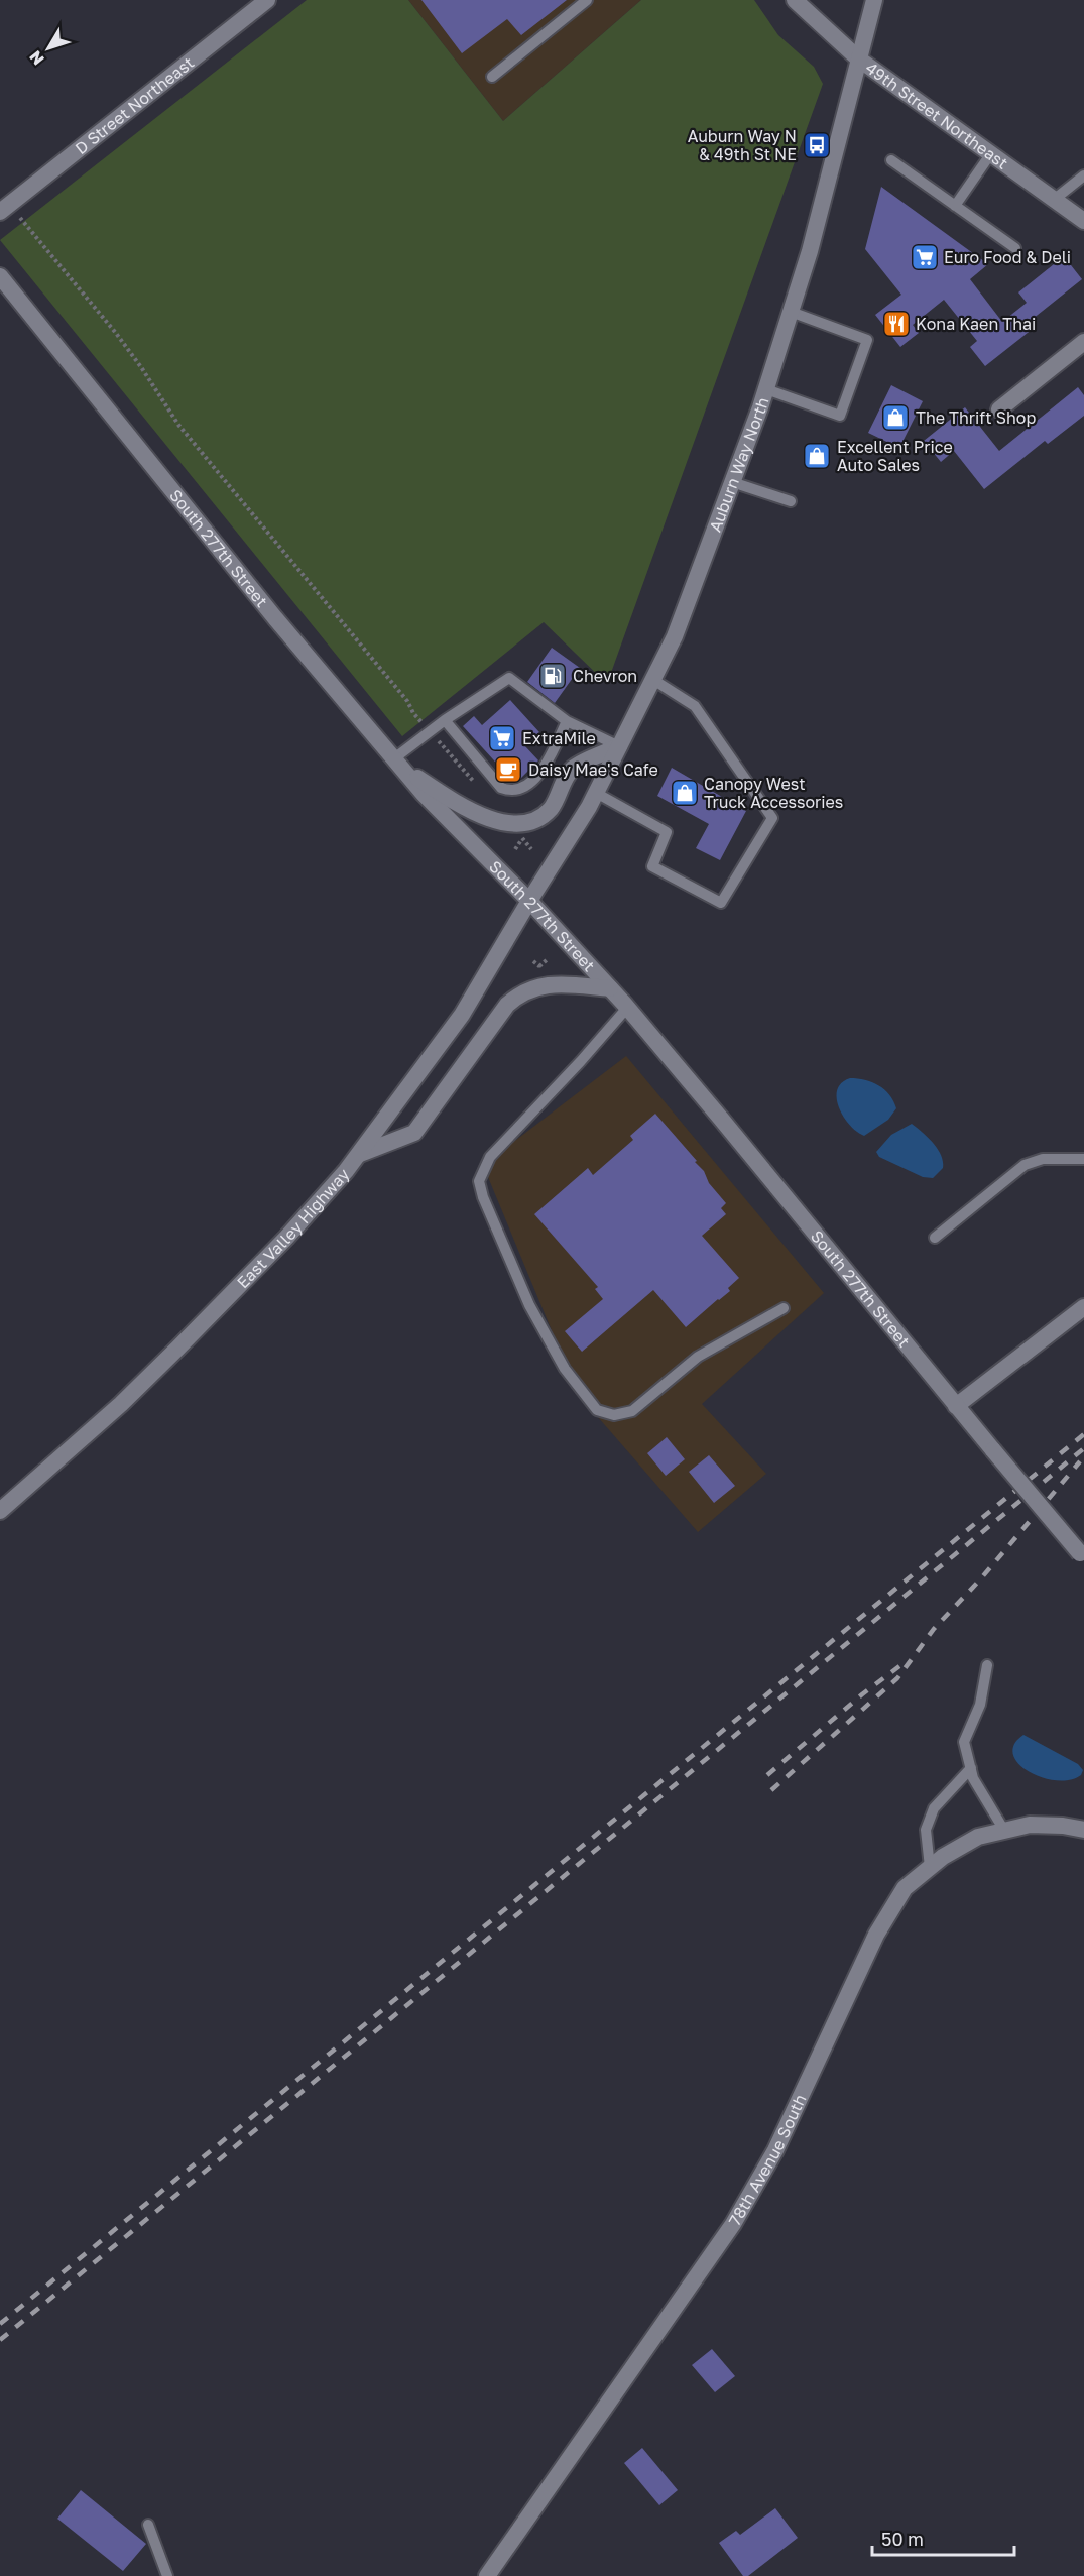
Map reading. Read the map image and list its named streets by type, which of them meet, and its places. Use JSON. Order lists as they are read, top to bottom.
{
  "streets": {
    "main road": [
      "D Street Northeast",
      "49th Street Northeast",
      "Auburn Way North",
      "South 277th Street",
      "East Valley Highway",
      "78th Avenue South"
    ]
  },
  "crossings": [
    ["49th Street Northeast", "Auburn Way North"],
    ["Auburn Way North", "South 277th Street"],
    ["Auburn Way North", "East Valley Highway"],
    ["South 277th Street", "East Valley Highway"]
  ],
  "places": {
    "bus stop": ["Auburn Way N & 49th St NE"],
    "supermarket": ["Euro Food & Deli", "ExtraMile"],
    "restaurant": ["Kona Kaen Thai"],
    "shop": ["The Thrift Shop", "Excellent Price Auto Sales", "Canopy West Truck Accessories"],
    "fuel station": ["Chevron"],
    "cafe": ["Daisy Mae's Cafe"]
  },
  "scale_bar": "50 m",
  "north": "bottom left"
}
